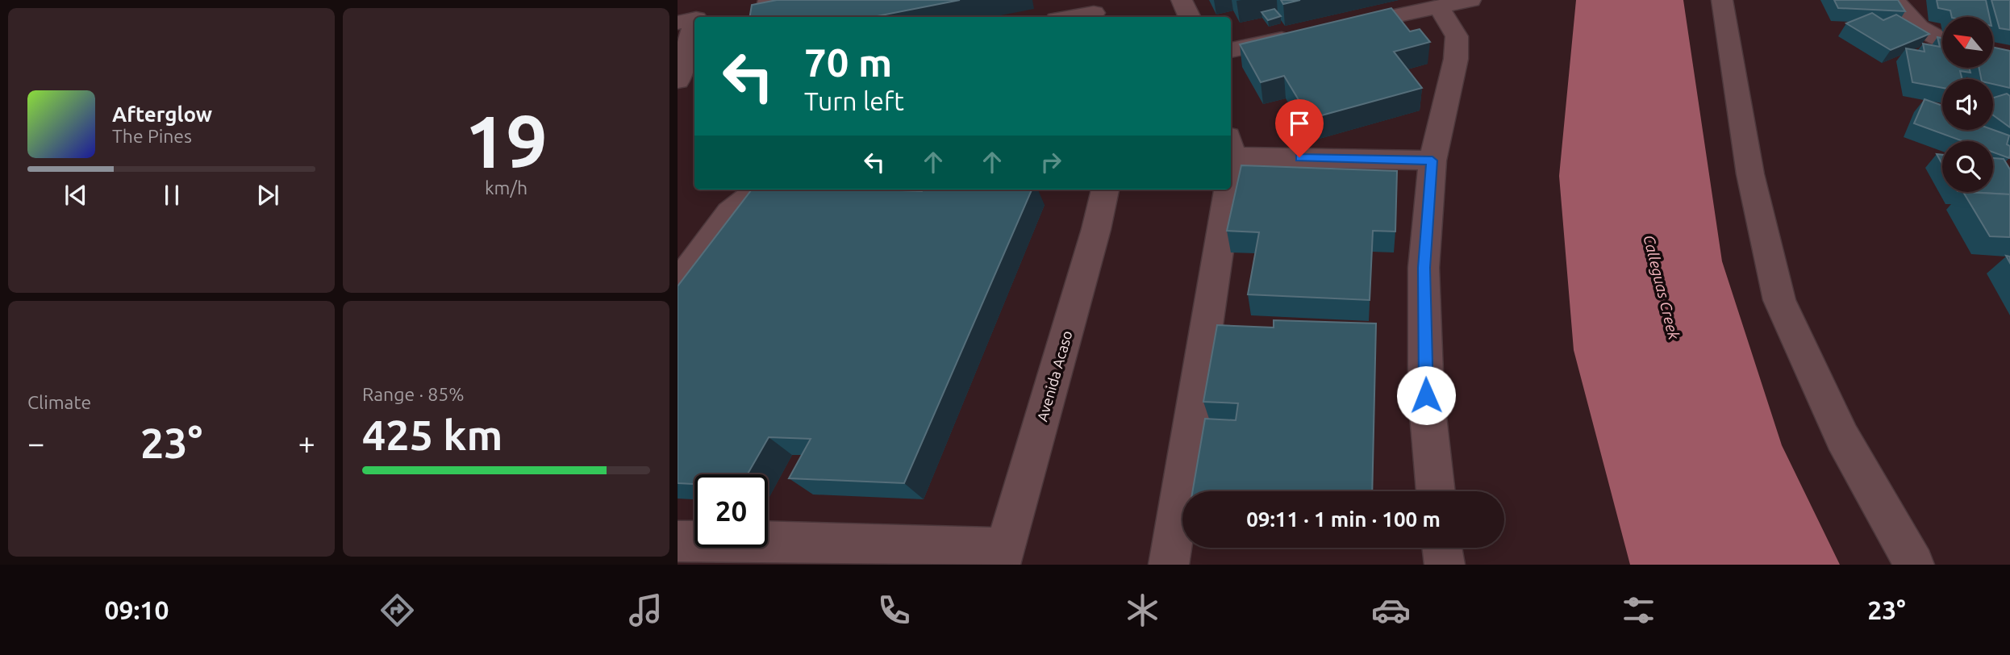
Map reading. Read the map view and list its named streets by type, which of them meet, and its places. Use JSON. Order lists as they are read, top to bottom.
{
  "streets": {
    "street": ["Avenida Acaso"]
  },
  "water": ["Calleguas Creek"],
  "north": "top left",
  "page": {
    "tile": [
      ["19", "km/h"],
      "Climate",
      ["Range · 85%", "425 km"]
    ],
    "turn": ["70 m", "Turn left"],
    "song": ["Afterglow", "The Pines"],
    "heat": ["−", "23°", "+"],
    "limit": "20",
    "trip": "09:11 · 1 min · 100 m",
    "tabs": ["09:10", "23°"]
  }
}
